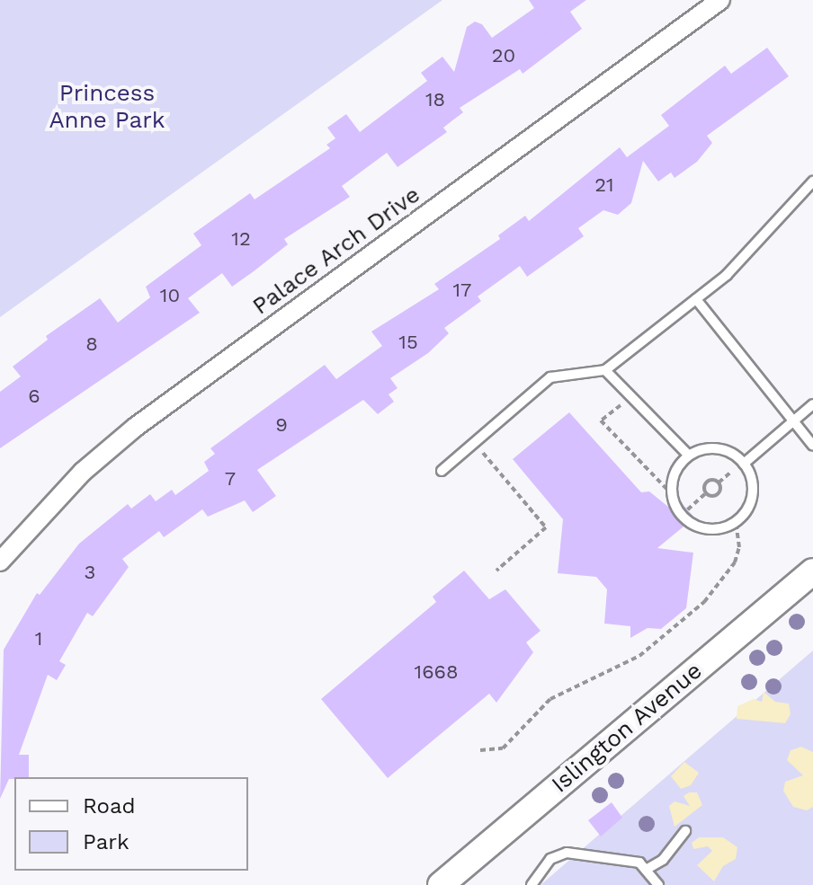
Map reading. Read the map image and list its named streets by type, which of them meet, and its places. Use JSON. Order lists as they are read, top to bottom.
{
  "streets": {
    "main road": ["Islington Avenue"],
    "street": ["Palace Arch Drive"]
  },
  "parks": ["Princess Anne Park"],
  "house_numbers": [
    "20",
    "18",
    "21",
    "12",
    "17",
    "10",
    "15",
    "8",
    "6",
    "9",
    "7",
    "3",
    "1",
    "1668"
  ],
  "legend": ["Road", "Park"]
}
